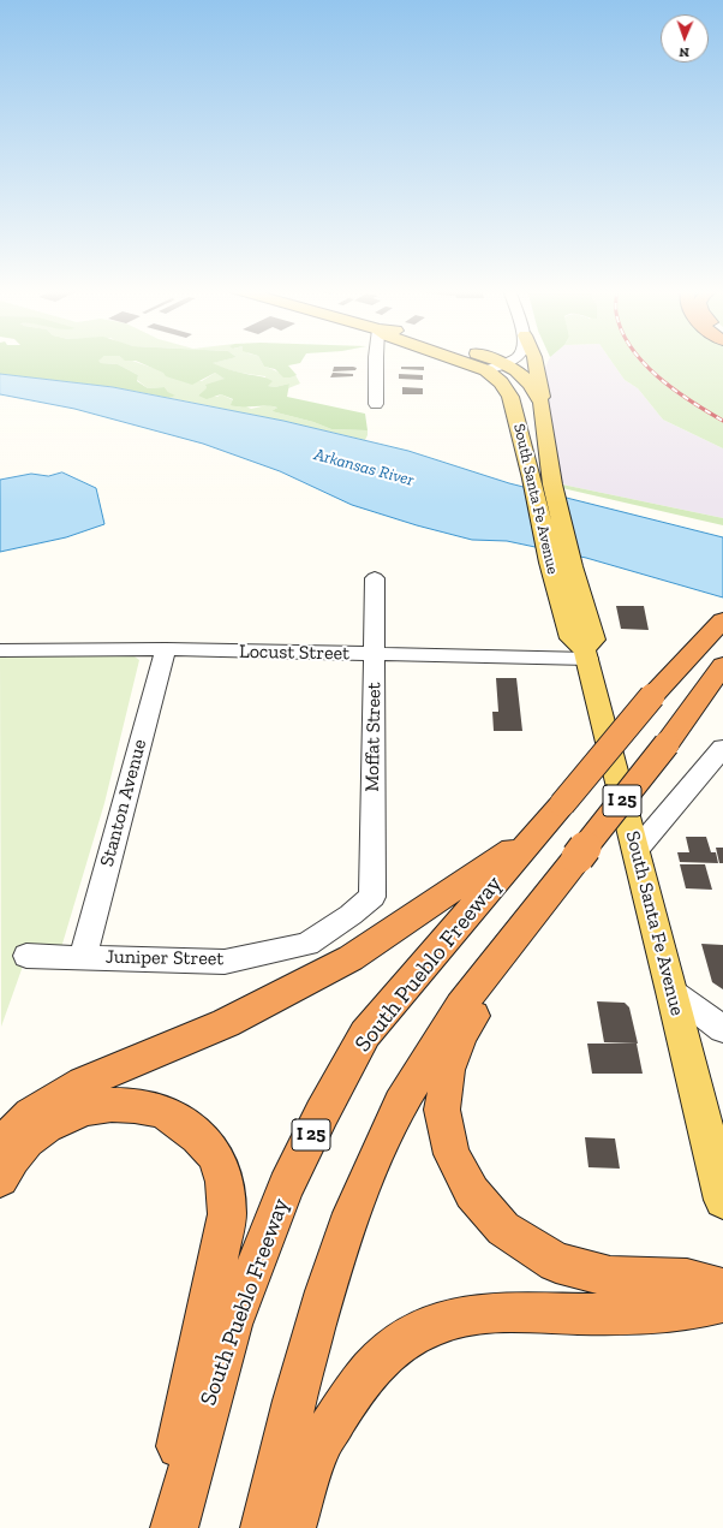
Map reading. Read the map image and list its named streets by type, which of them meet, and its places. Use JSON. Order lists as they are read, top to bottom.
{
  "streets": {
    "highway": ["I 25", "South Pueblo Freeway"],
    "main road": ["South Santa Fe Avenue"],
    "street": [
      "Locust Street",
      "Moffat Street",
      "Stanton Avenue",
      "Juniper Street"
    ]
  },
  "crossings": [
    ["South Santa Fe Avenue", "Locust Street"],
    ["Locust Street", "Moffat Street"],
    ["Locust Street", "Stanton Avenue"],
    ["Moffat Street", "Juniper Street"],
    ["Stanton Avenue", "Juniper Street"]
  ],
  "water": ["Arkansas River"],
  "north": "bottom"
}
